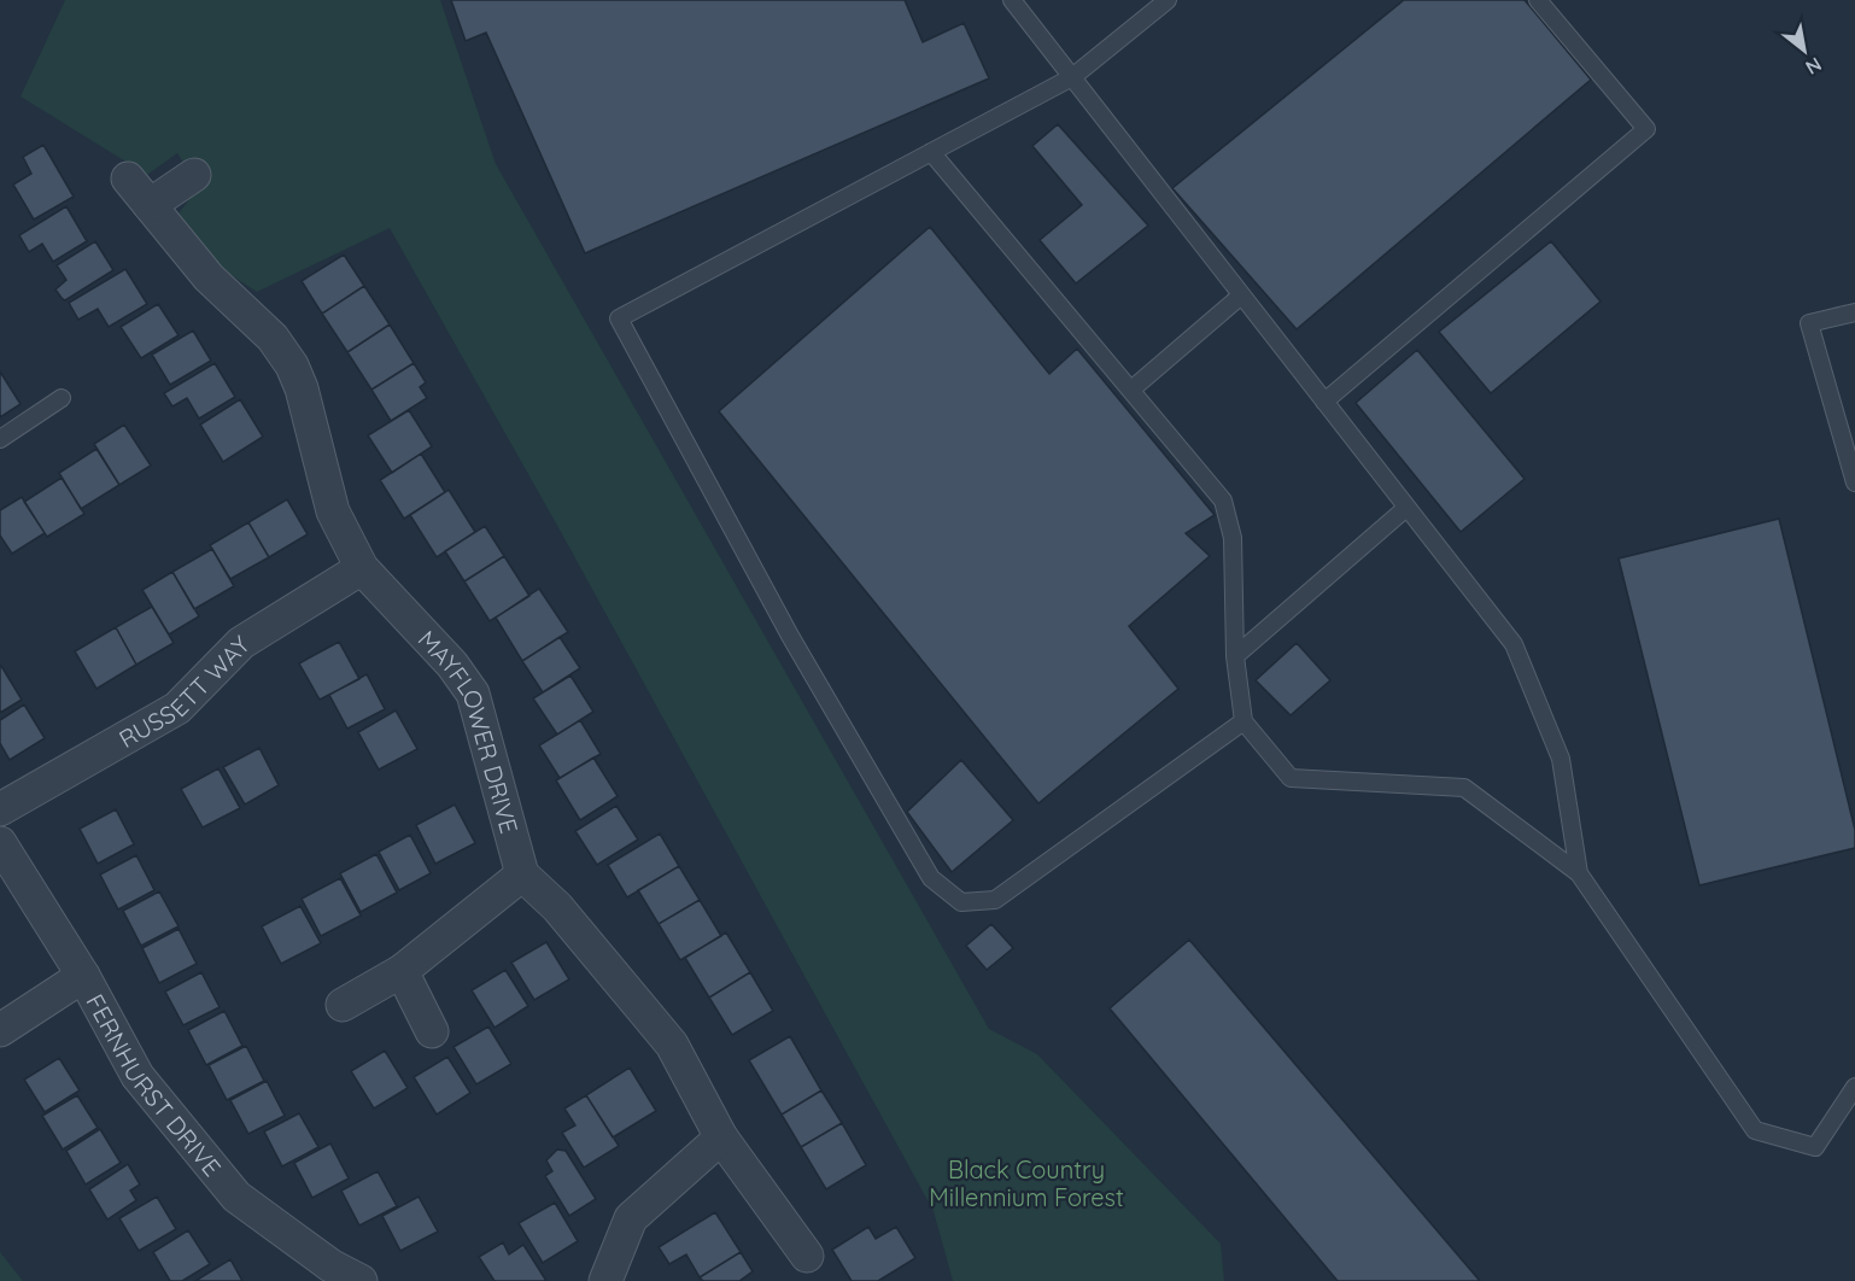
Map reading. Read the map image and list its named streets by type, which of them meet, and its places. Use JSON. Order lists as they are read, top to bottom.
{
  "streets": {
    "street": ["RUSSETT WAY", "MAYFLOWER DRIVE", "FERNHURST DRIVE"]
  },
  "crossings": [
    ["RUSSETT WAY", "MAYFLOWER DRIVE"]
  ],
  "parks": ["Black Country Millennium Forest"],
  "north": "bottom right"
}
